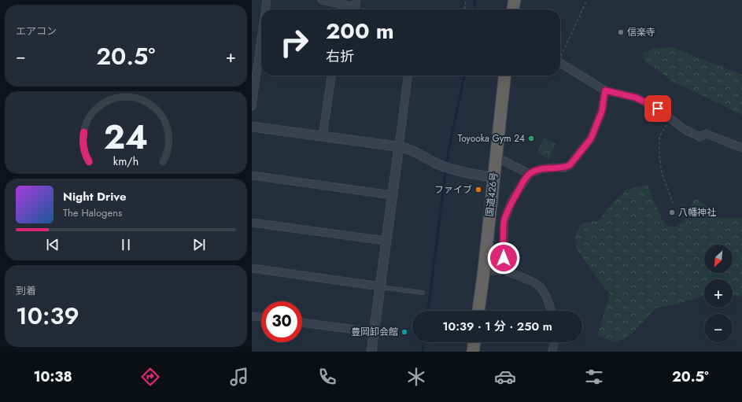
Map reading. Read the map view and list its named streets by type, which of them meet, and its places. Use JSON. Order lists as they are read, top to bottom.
{
  "streets": {
    "highway": ["国道426号"]
  },
  "places": [
    "信楽寺",
    "Toyooka Gym 24",
    "ファイブ",
    "八幡神社",
    "豊岡卸会館"
  ],
  "north": "bottom left",
  "page": {
    "tile": [
      "エアコン",
      ["到着", "10:39"]
    ],
    "turn": ["200 m", "右折"],
    "heat": ["−", "20.5°", "+"],
    "song": ["Night Drive", "The Halogens"],
    "map_buttons": ["+", "−"],
    "limit": "30",
    "trip": "10:39 · 1 分 · 250 m",
    "tabs": ["10:38", "20.5°"],
    "gauge": ["24", "km/h"]
  }
}
